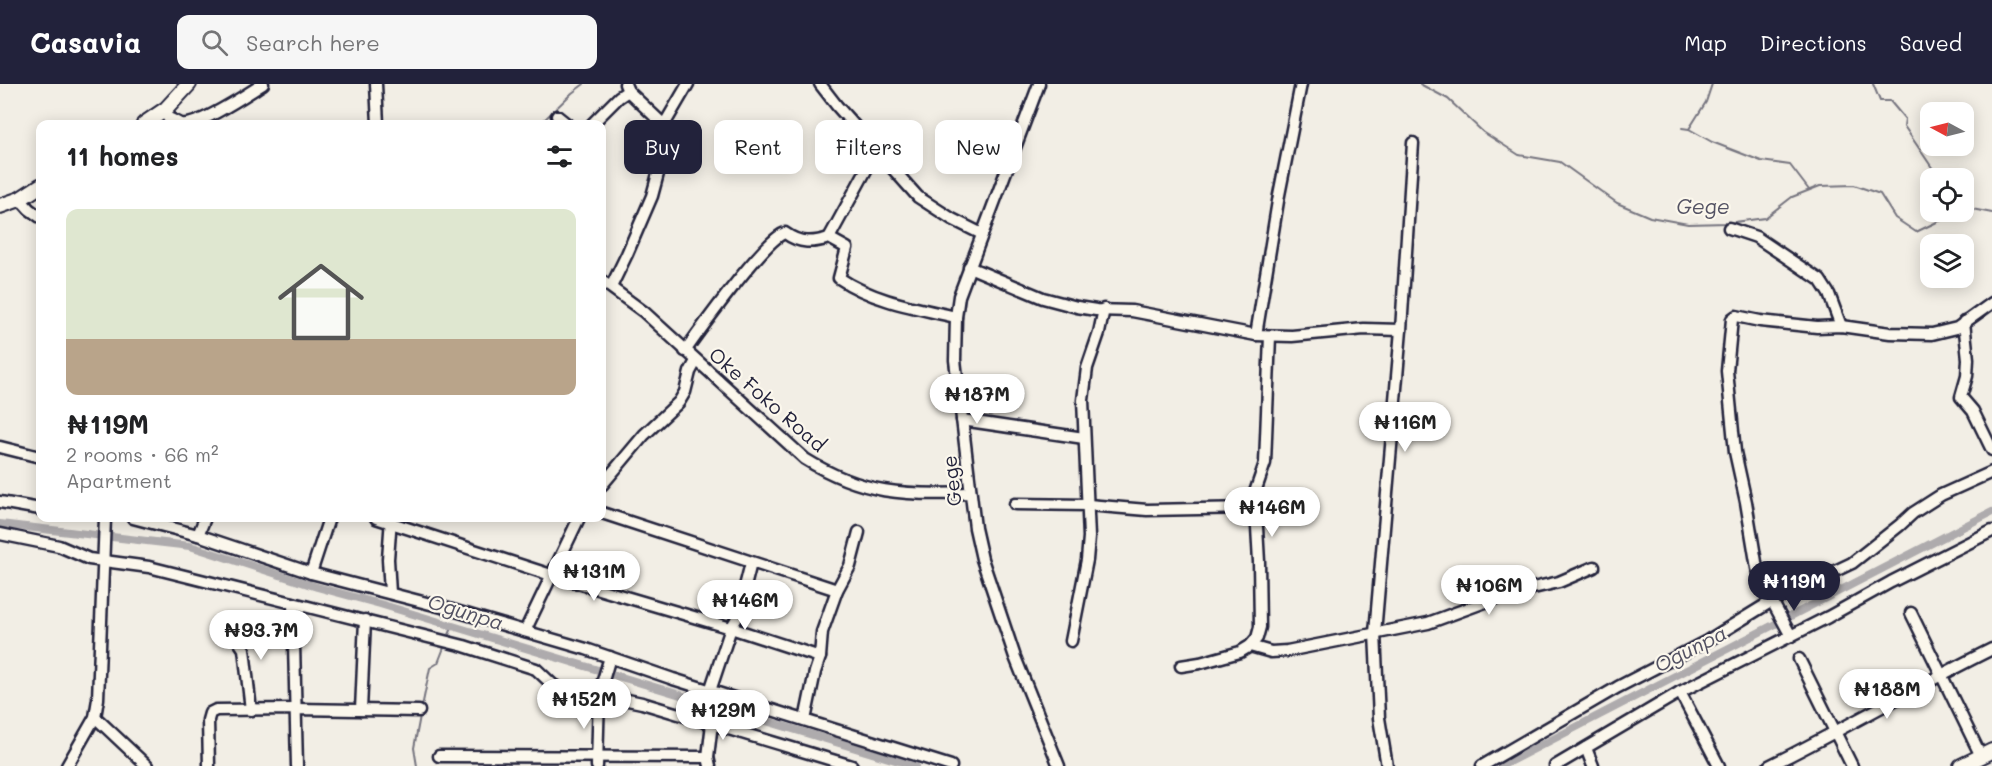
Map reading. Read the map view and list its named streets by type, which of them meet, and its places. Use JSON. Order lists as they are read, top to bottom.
{
  "streets": {
    "street": ["Oke Foko Road", "Gege"]
  },
  "crossings": [
    ["Oke Foko Road", "Gege"]
  ],
  "water": ["Gege", "Ogunpa"],
  "north": "left",
  "page": {
    "header": "Casavia",
    "search": "Search here",
    "nav": ["Map", "Directions", "Saved"],
    "chip": [
      "Buy",
      "Rent",
      "Filters",
      "New"
    ],
    "heading": "11 homes",
    "list": [
      {
        "name": "₦119M",
        "note": "2 rooms · 66 m² · Apartment"
      }
    ],
    "price": [
      "₦187M",
      "₦116M",
      "₦146M",
      "₦131M",
      "₦119M",
      "₦106M",
      "₦146M",
      "₦93.7M",
      "₦188M",
      "₦152M",
      "₦129M"
    ]
  }
}
